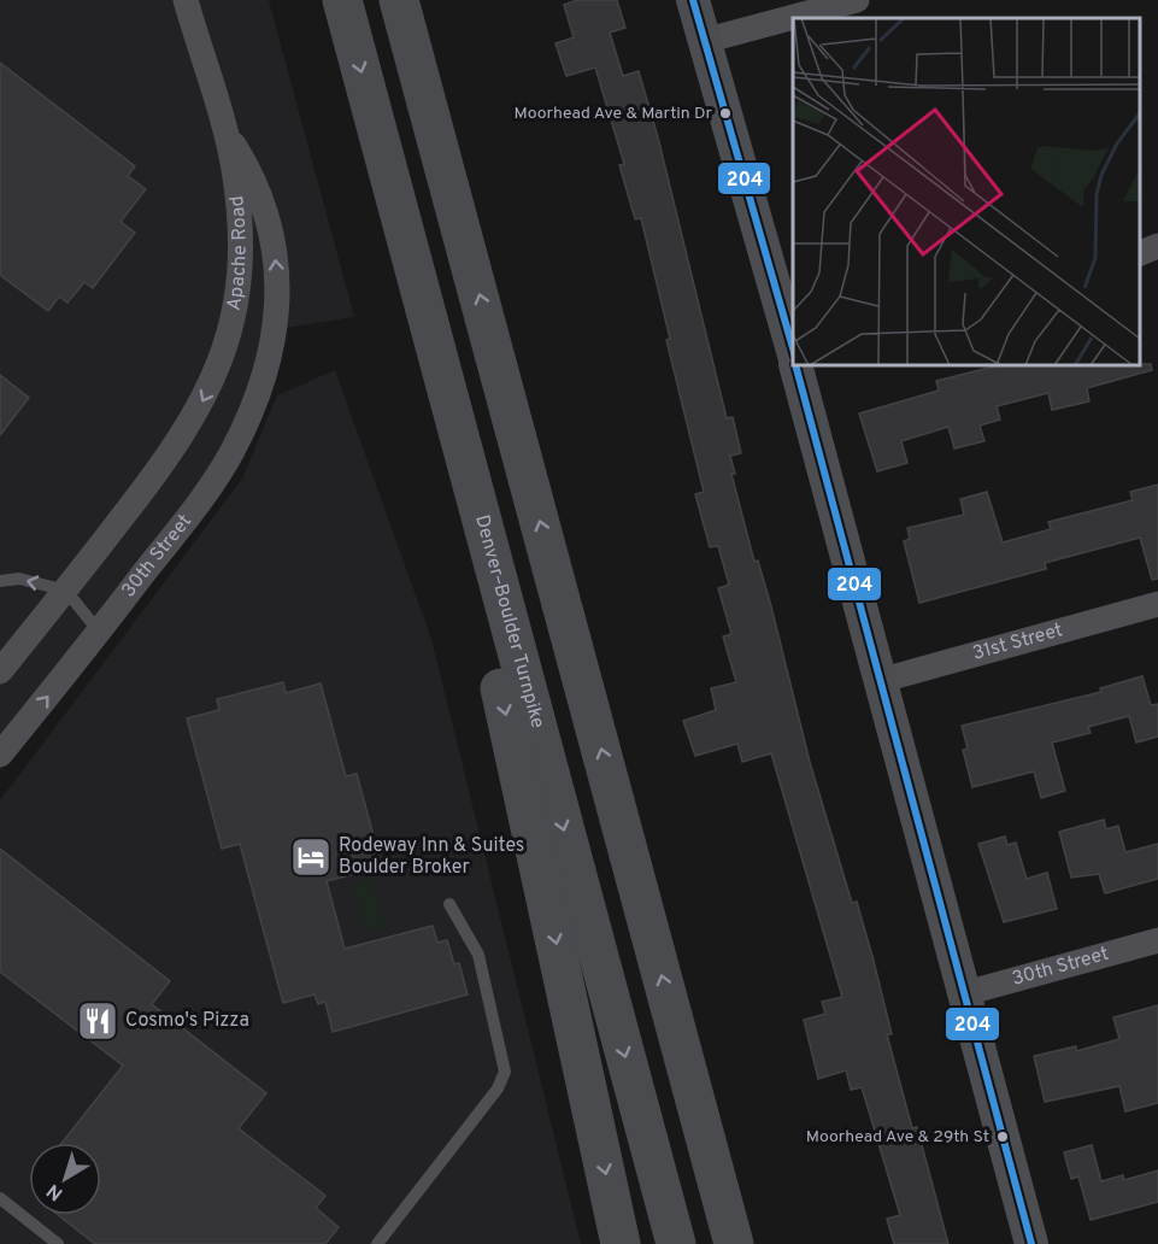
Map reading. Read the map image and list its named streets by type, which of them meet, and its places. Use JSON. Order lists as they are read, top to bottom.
{
  "streets": {
    "highway": ["Denver–Boulder Turnpike"],
    "street": ["Apache Road", "30th Street", "31st Street"]
  },
  "crossings": [
    ["Apache Road", "30th Street"]
  ],
  "places": {
    "other": ["Moorhead Ave & Martin Dr", "Moorhead Ave & 29th St"],
    "hotel": ["Rodeway Inn & Suites Boulder Broker"],
    "restaurant": ["Cosmo's Pizza"]
  },
  "lines": ["transit line 204"],
  "north": "bottom left"
}
